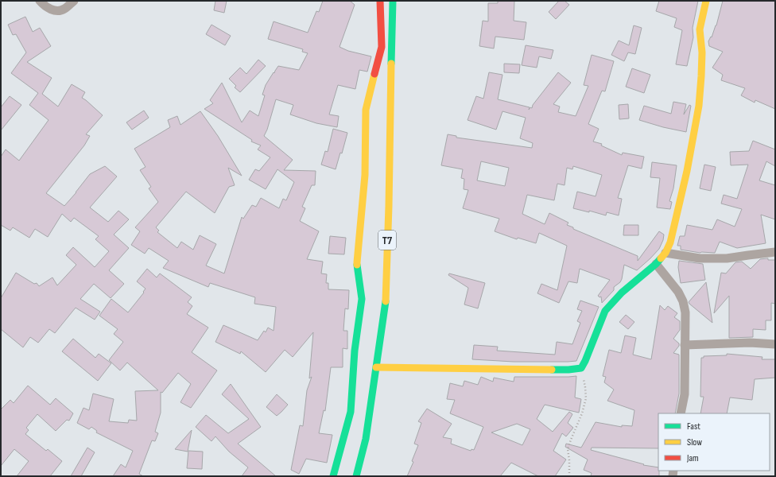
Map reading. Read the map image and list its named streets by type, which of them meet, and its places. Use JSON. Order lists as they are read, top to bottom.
{
  "streets": {
    "main road": ["T7"]
  },
  "legend": ["Fast", "Slow", "Jam"]
}
